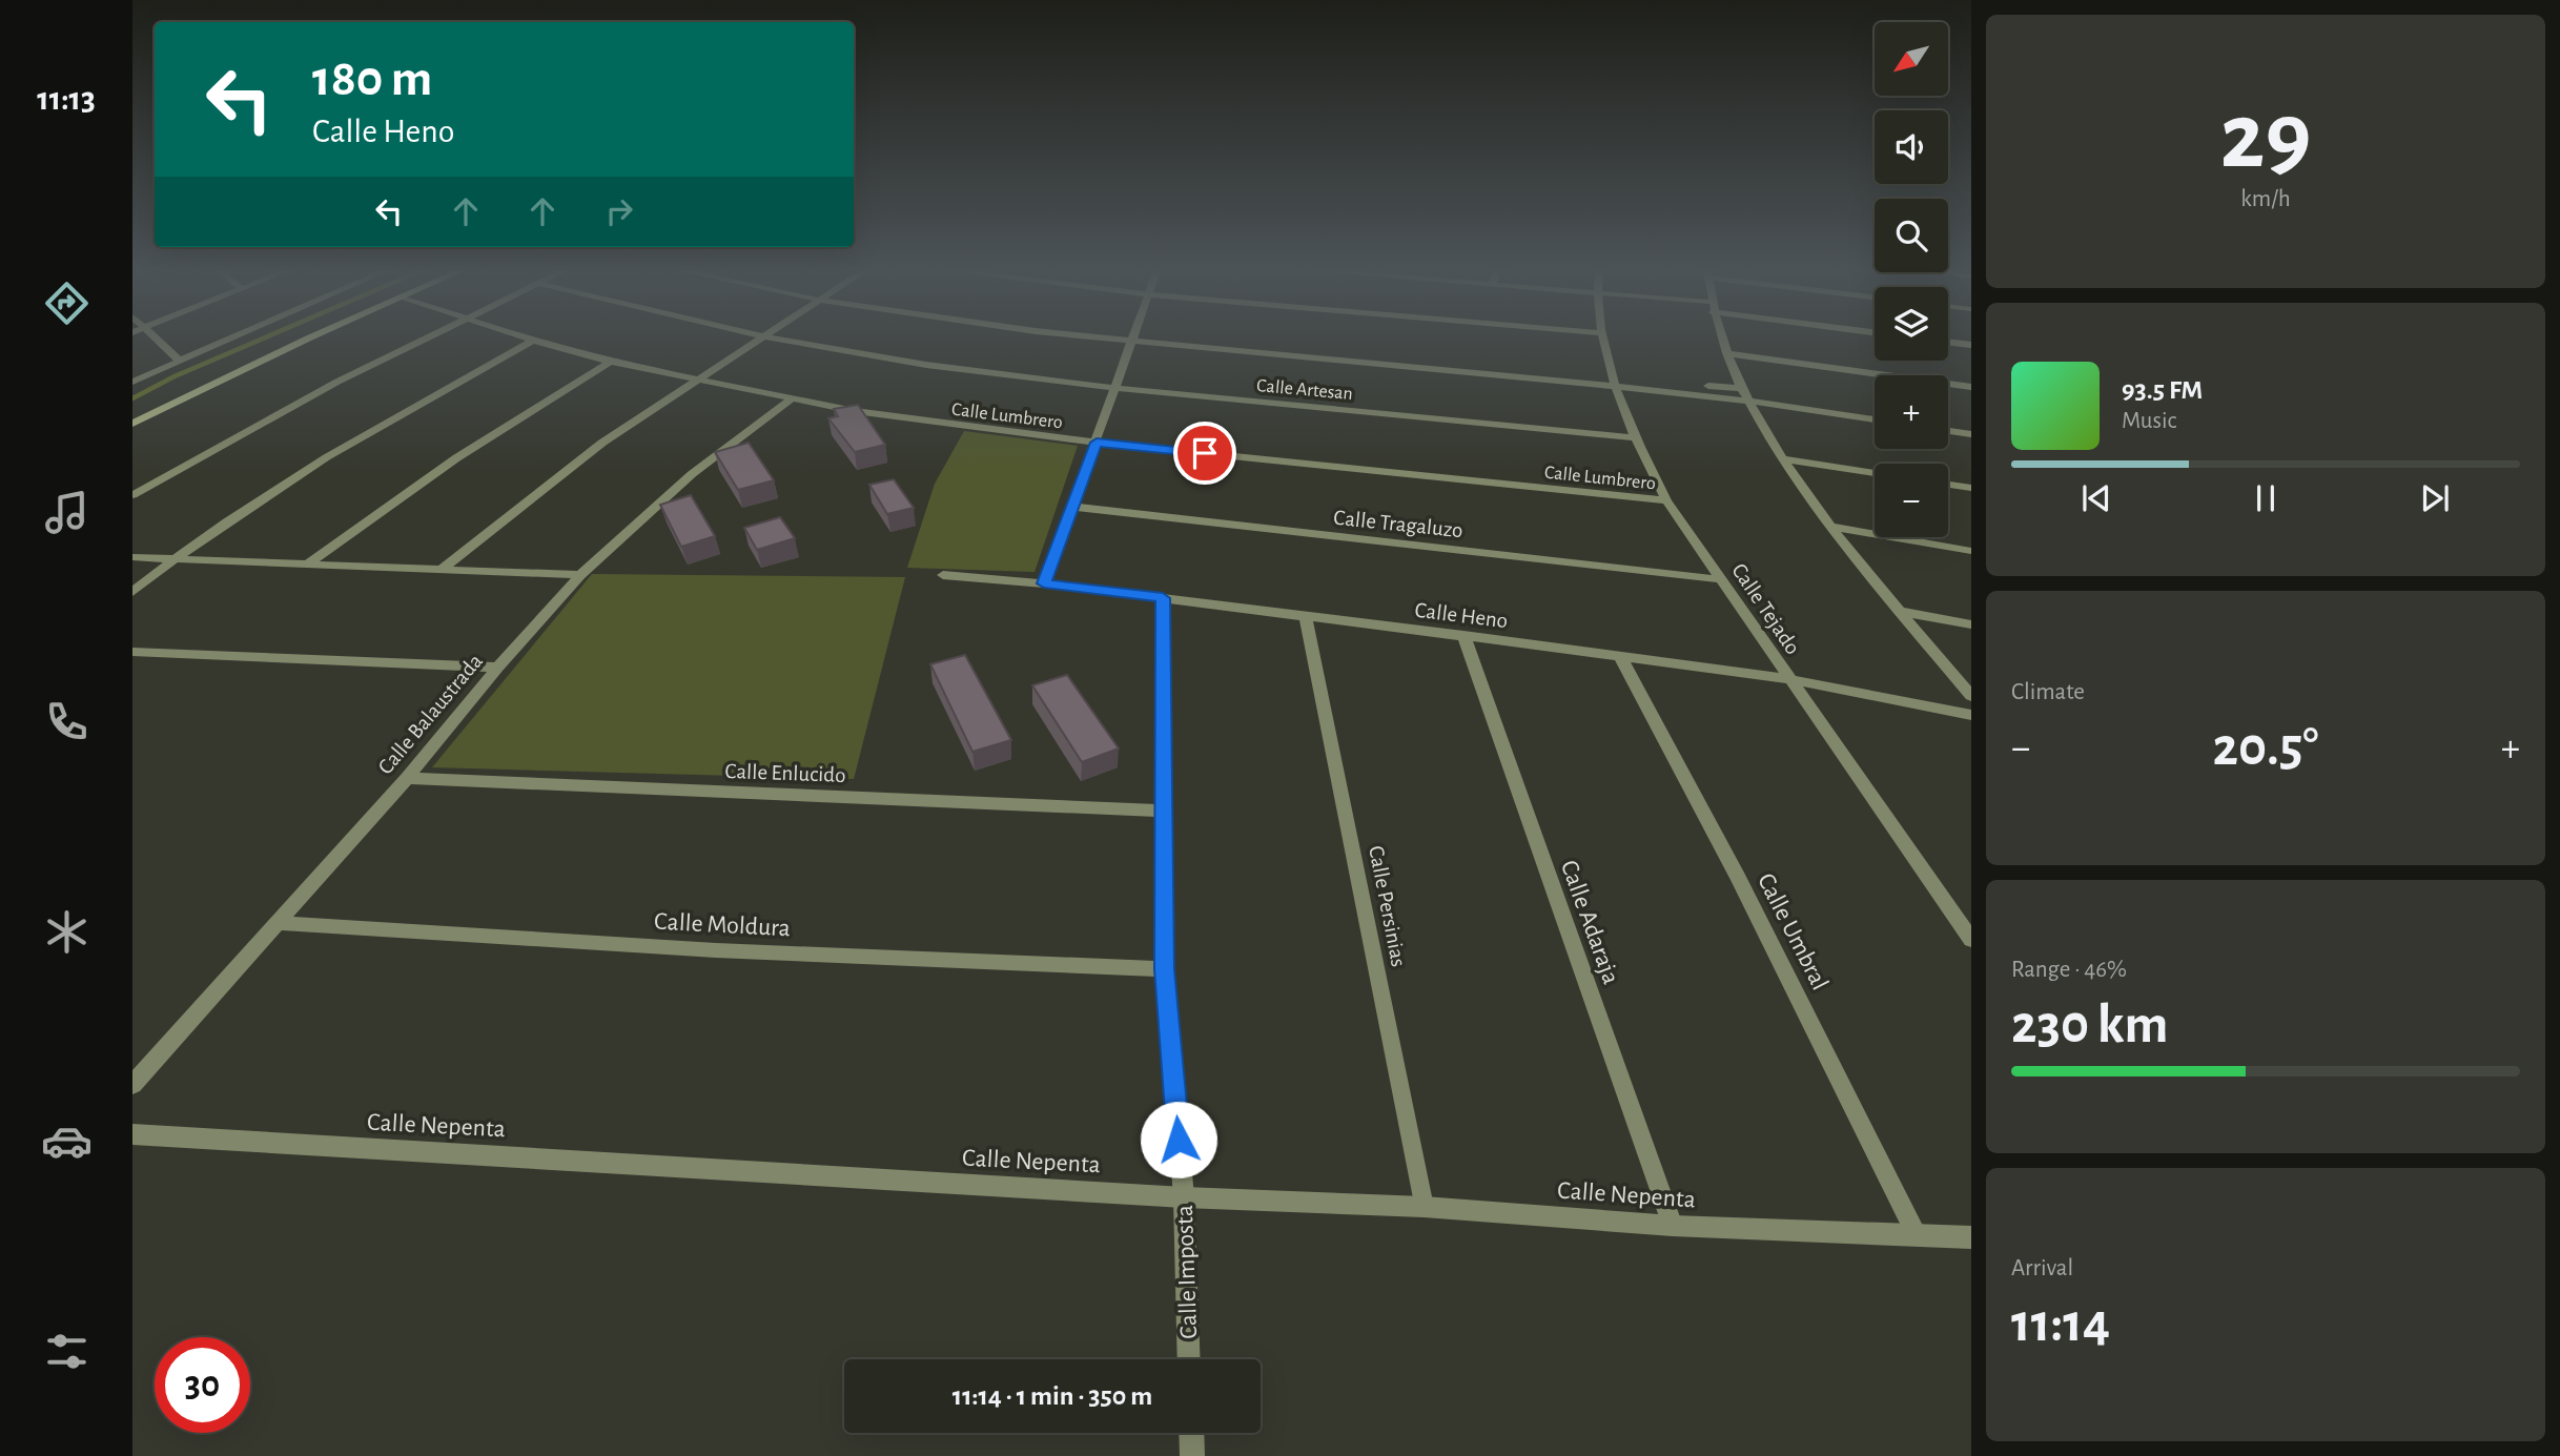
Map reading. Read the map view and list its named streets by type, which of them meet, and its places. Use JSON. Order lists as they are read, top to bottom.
{
  "streets": {
    "street": [
      "Calle Artesan",
      "Calle Lumbrero",
      "Calle Tragaluzo",
      "Calle Tejado",
      "Calle Heno",
      "Calle Balaustrada",
      "Calle Enlucido",
      "Calle Persinias",
      "Calle Adaraja",
      "Calle Moldura",
      "Calle Umbral",
      "Calle Nepenta",
      "Calle Imposta"
    ]
  },
  "crossings": [
    ["Calle Artesan", "Calle Tejado"],
    ["Calle Lumbrero", "Calle Tejado"],
    ["Calle Lumbrero", "Calle Balaustrada"],
    ["Calle Tragaluzo", "Calle Tejado"],
    ["Calle Tejado", "Calle Heno"],
    ["Calle Heno", "Calle Persinias"],
    ["Calle Heno", "Calle Adaraja"],
    ["Calle Heno", "Calle Umbral"],
    ["Calle Heno", "Calle Imposta"],
    ["Calle Balaustrada", "Calle Enlucido"],
    ["Calle Balaustrada", "Calle Moldura"],
    ["Calle Enlucido", "Calle Imposta"],
    ["Calle Persinias", "Calle Nepenta"],
    ["Calle Adaraja", "Calle Nepenta"],
    ["Calle Moldura", "Calle Imposta"],
    ["Calle Umbral", "Calle Nepenta"],
    ["Calle Nepenta", "Calle Imposta"]
  ],
  "north": "bottom left",
  "page": {
    "tabs": "11:13",
    "tile": [
      ["29", "km/h"],
      "Climate",
      ["Range · 46%", "230 km"],
      ["Arrival", "11:14"]
    ],
    "map_buttons": ["+", "−"],
    "turn": ["180 m", "Calle Heno"],
    "song": ["93.5 FM", "Music"],
    "heat": ["−", "20.5°", "+"],
    "limit": "30",
    "trip": "11:14 · 1 min · 350 m"
  }
}
